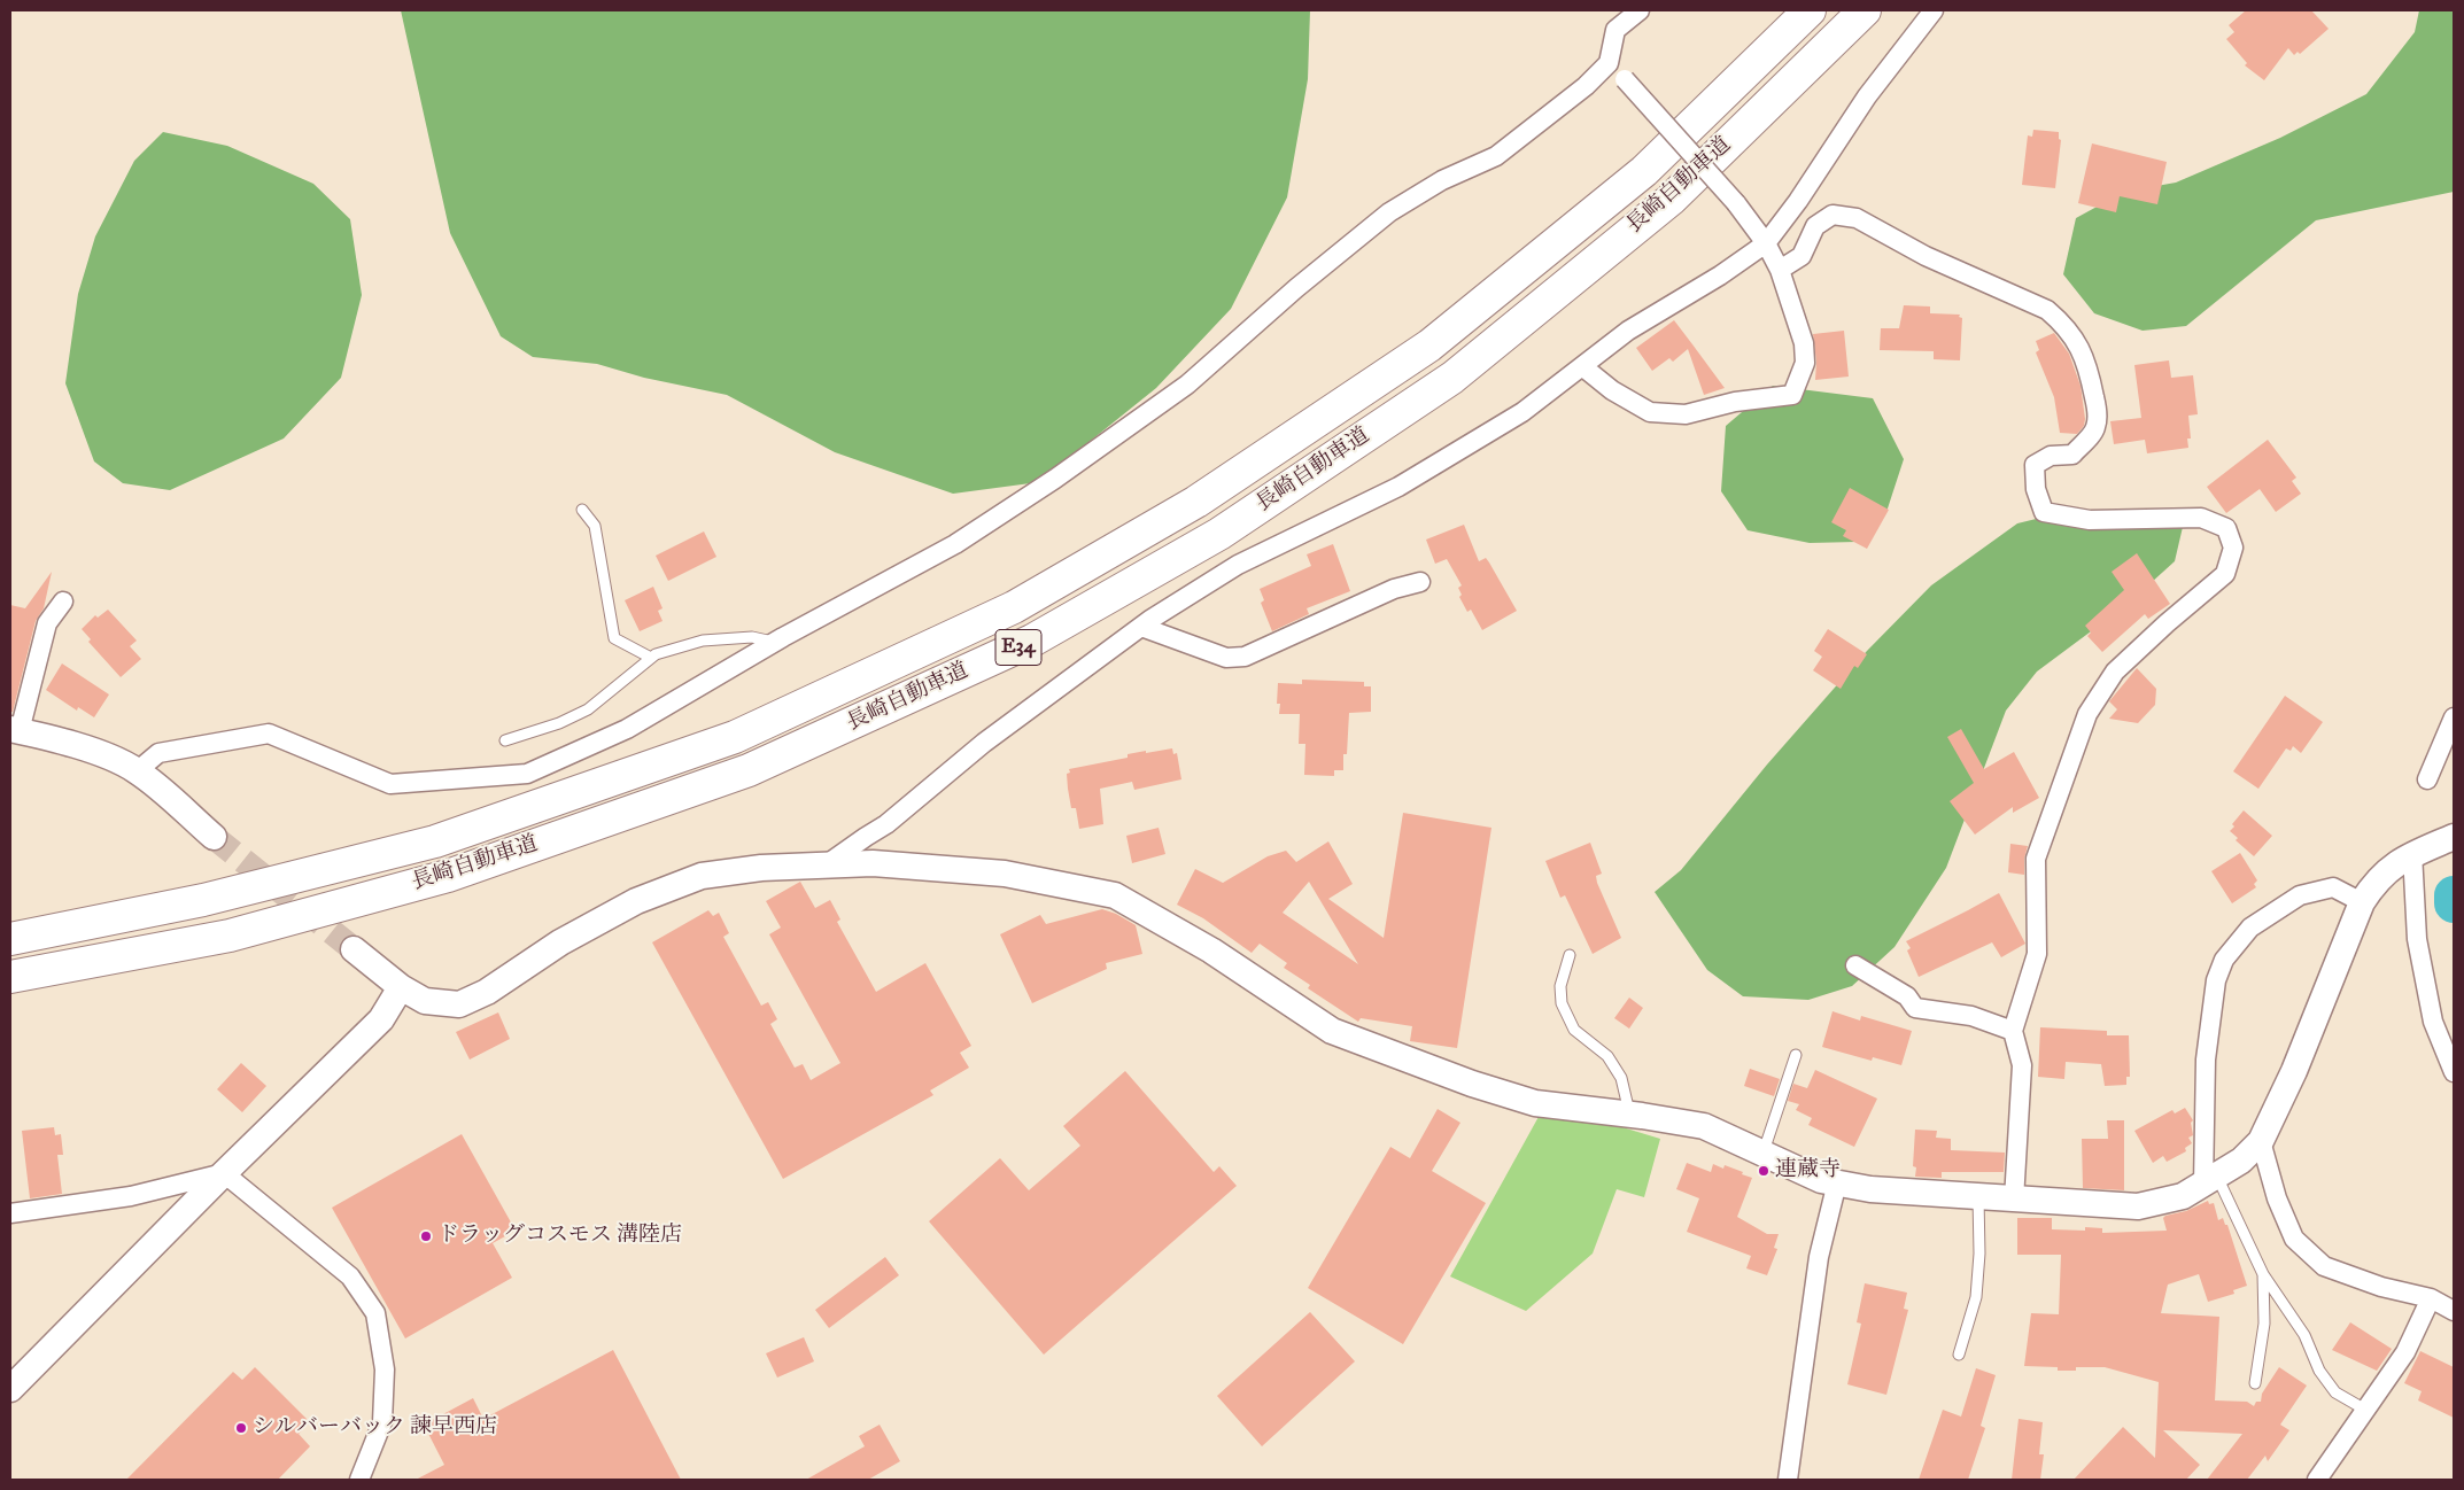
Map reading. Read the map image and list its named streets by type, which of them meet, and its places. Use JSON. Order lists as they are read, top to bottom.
{
  "streets": {
    "highway": ["長崎自動車道", "E34"]
  },
  "places": ["連蔵寺", "ドラッグコスモス 溝陸店", "シルバーバック 諫早西店"]
}
